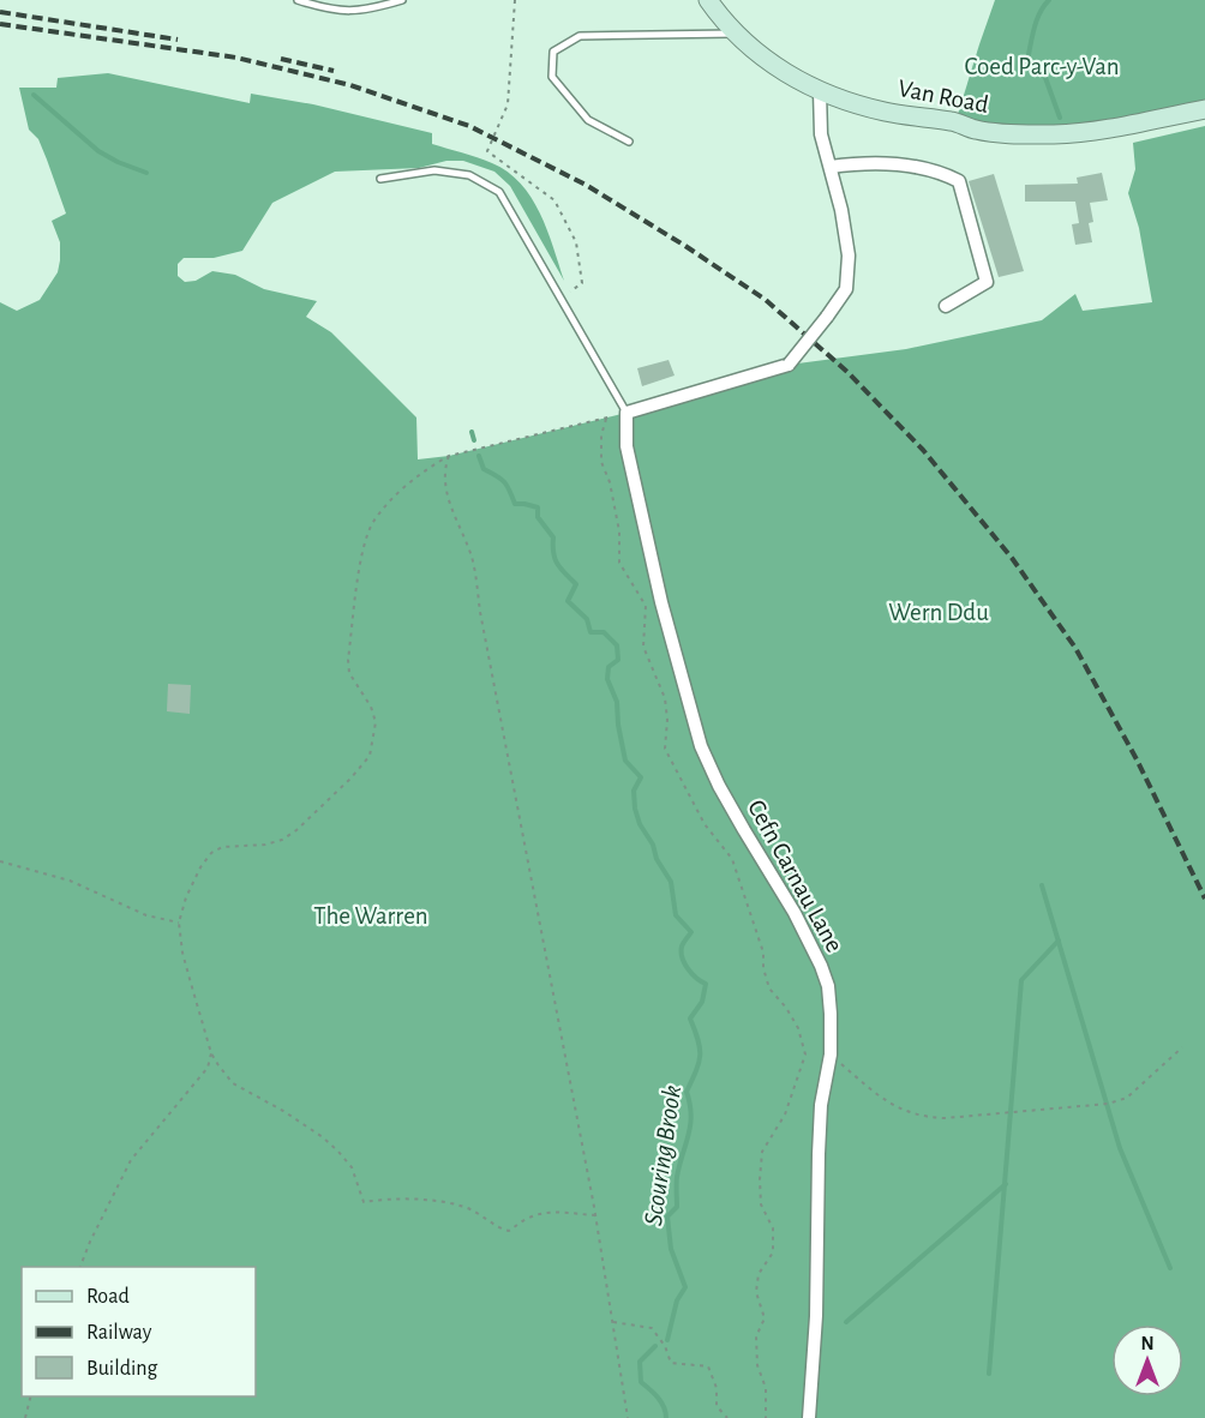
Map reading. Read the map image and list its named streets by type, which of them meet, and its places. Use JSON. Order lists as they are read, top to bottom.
{
  "streets": {
    "street": ["Van Road", "Cefn Carnau Lane"]
  },
  "water": ["Scouring Brook"],
  "parks": ["Coed Parc-y-Van", "Wern Ddu", "The Warren"],
  "legend": ["Road", "Railway", "Building"],
  "north": "top"
}
